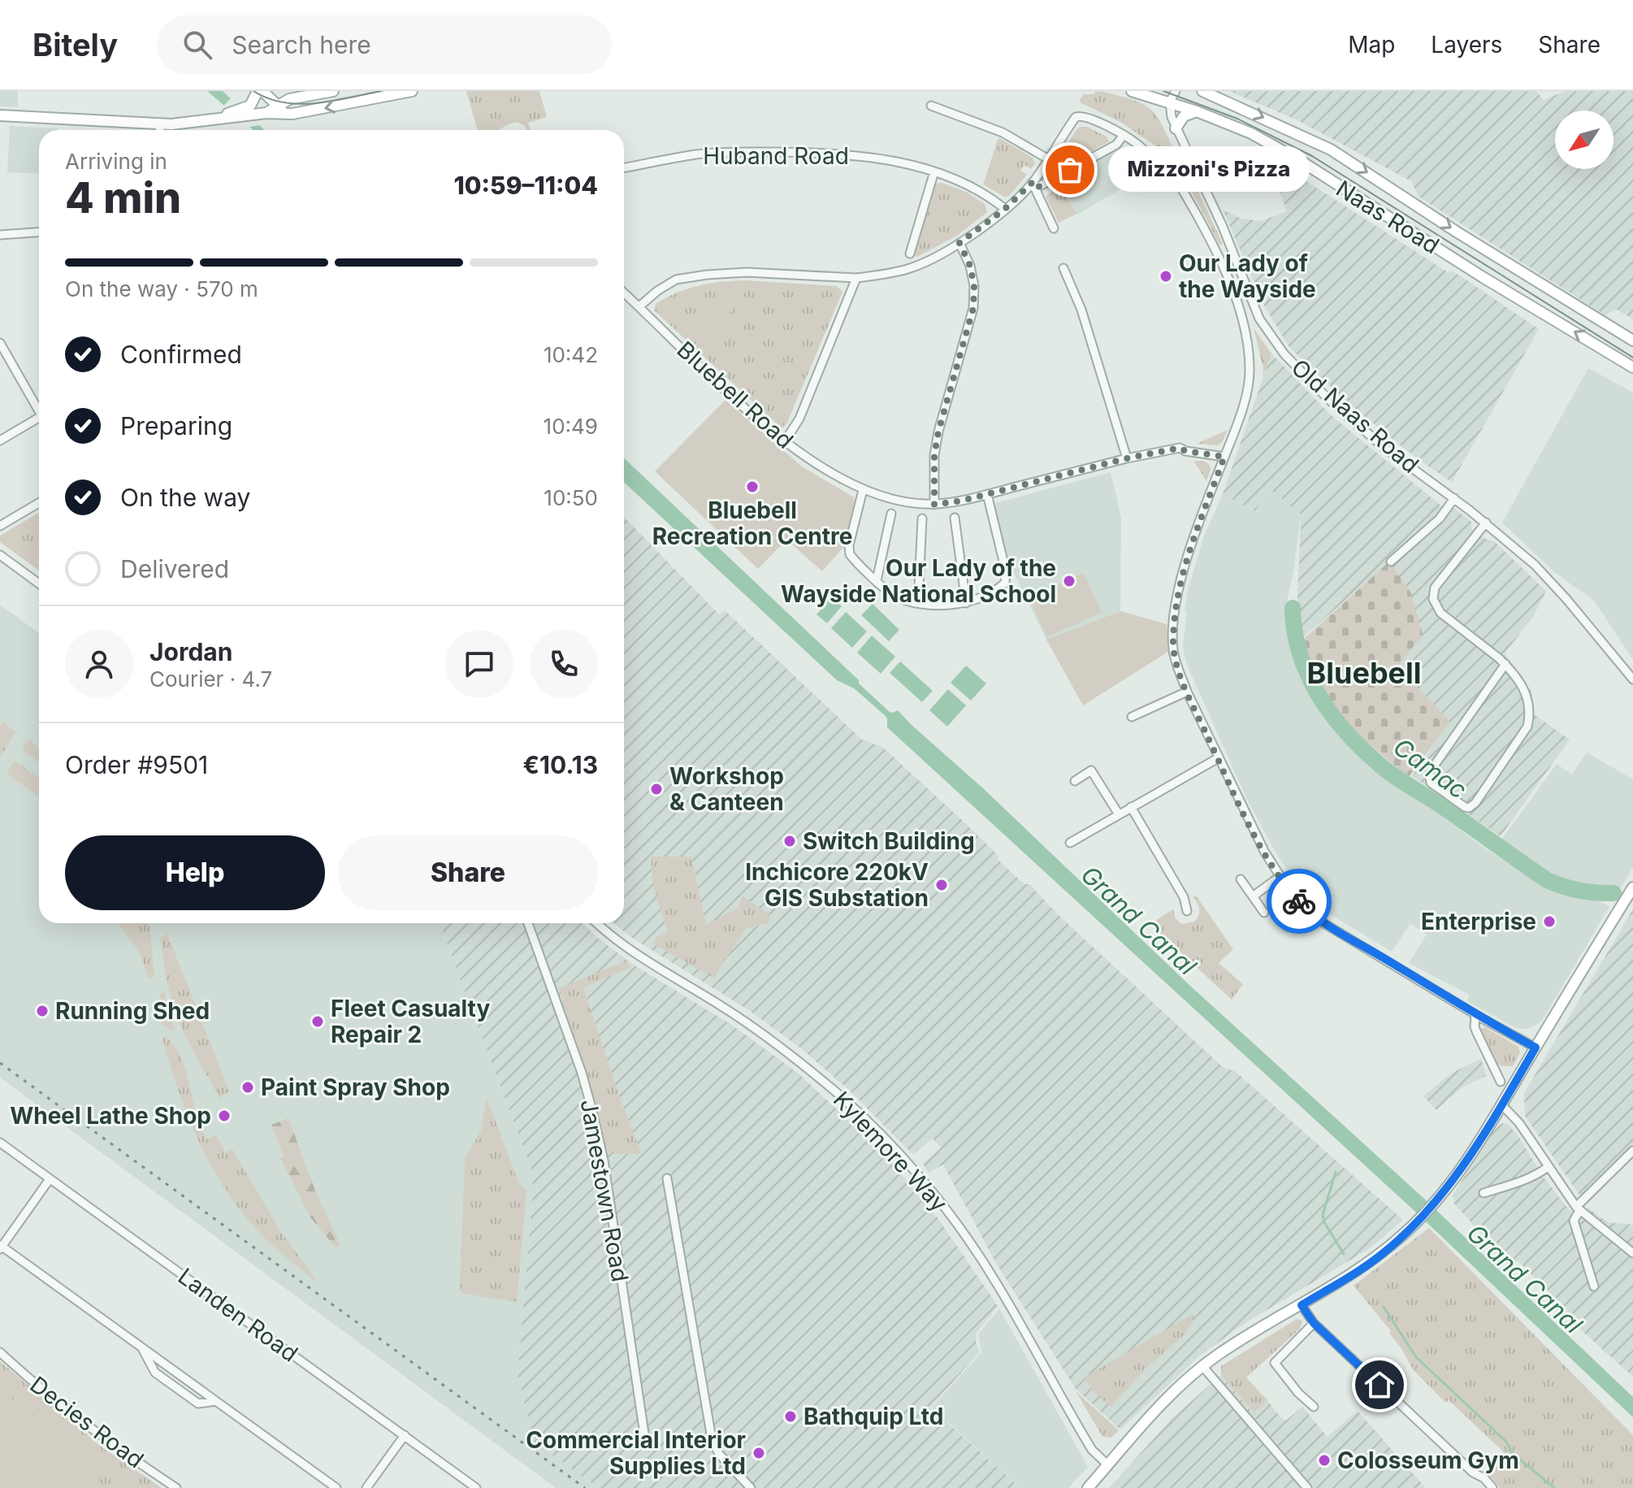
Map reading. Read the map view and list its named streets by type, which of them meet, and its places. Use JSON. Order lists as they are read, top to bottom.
{
  "streets": {
    "main road": ["Naas Road"],
    "street": [
      "Huband Road",
      "Bluebell Road",
      "Old Naas Road",
      "Kylemore Way",
      "Jamestown Road",
      "Landen Road",
      "Decies Road"
    ]
  },
  "crossings": [
    ["Naas Road", "Old Naas Road"]
  ],
  "districts": ["Bluebell"],
  "water": ["Camac", "Grand Canal"],
  "places": [
    "Mizzoni's Pizza",
    "Our Lady of the Wayside",
    "Bluebell Recreation Centre",
    "Our Lady of the Wayside National School",
    "Workshop & Canteen",
    "Switch Building",
    "Inchicore 220kV GIS Substation",
    "Enterprise",
    "Running Shed",
    "Fleet Casualty Repair 2",
    "Paint Spray Shop",
    "Wheel Lathe Shop",
    "Bathquip Ltd",
    "Commercial Interior Supplies Ltd",
    "Colosseum Gym"
  ],
  "north": "bottom left",
  "page": {
    "header": "Bitely",
    "search": "Search here",
    "nav": ["Map", "Layers", "Share"],
    "heading": ["4 min", "Arriving in", "10:59–11:04"],
    "panel": [
      "Jordan",
      "Courier · 4.7",
      "Order #9501",
      "€10.13"
    ],
    "bubble": "Mizzoni's Pizza",
    "bar": "On the way · 570 m",
    "list": [
      ["Confirmed", "10:42"],
      ["Preparing", "10:49"],
      ["On the way", "10:50"],
      "Delivered"
    ],
    "buttons": ["Help", "Share"]
  }
}
